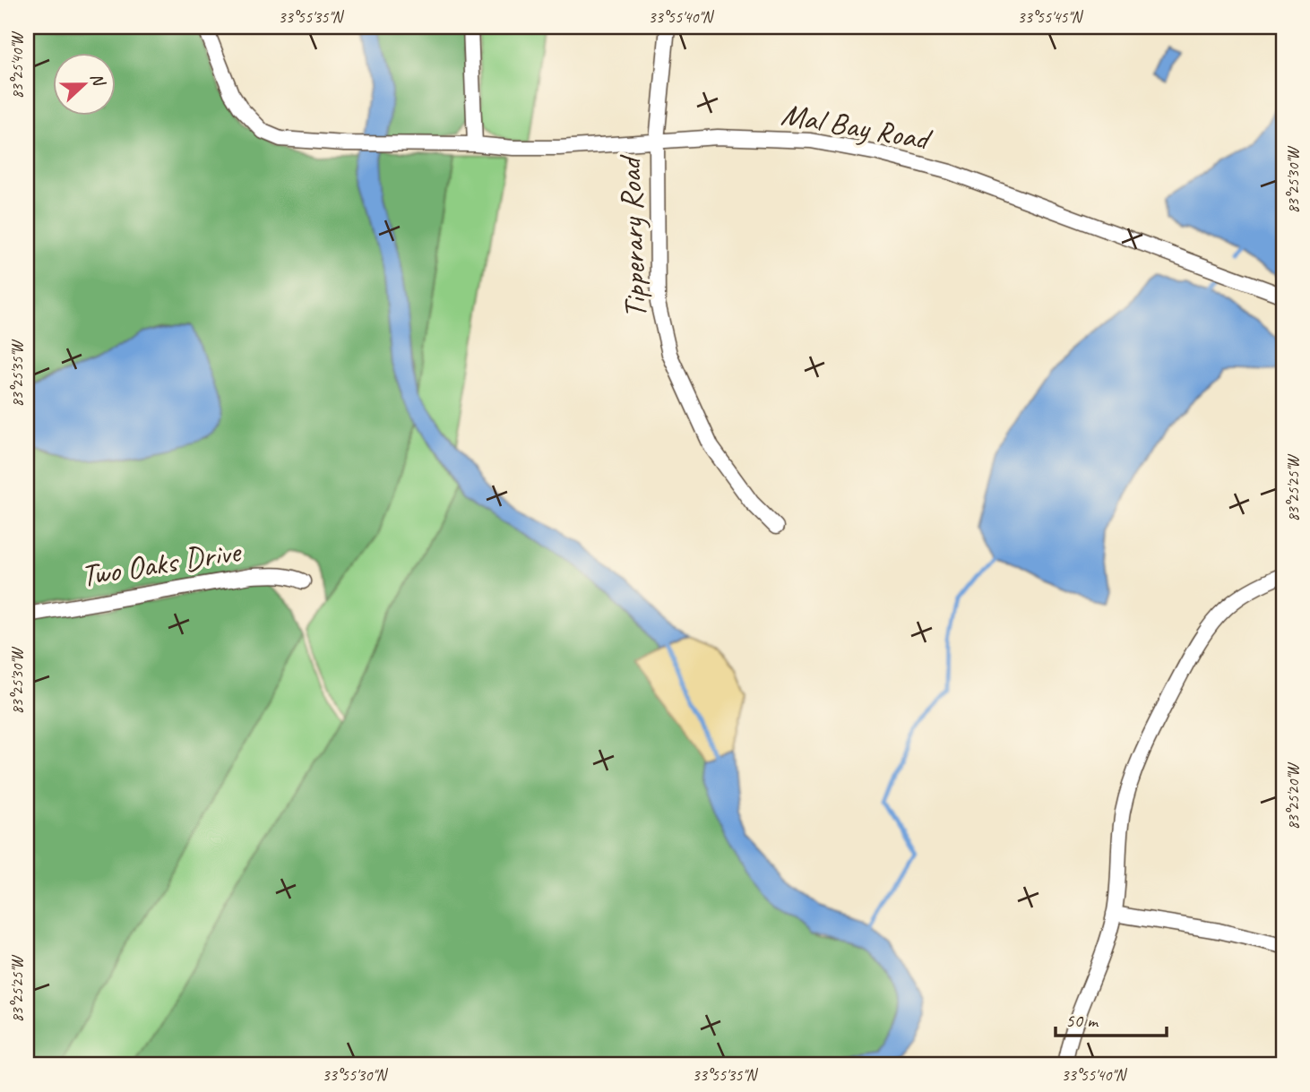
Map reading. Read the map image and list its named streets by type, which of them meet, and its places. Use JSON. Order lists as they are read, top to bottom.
{
  "streets": {
    "street": ["Mal Bay Road", "Tipperary Road", "Two Oaks Drive"]
  },
  "crossings": [
    ["Mal Bay Road", "Tipperary Road"]
  ],
  "scale_bar": "50 m",
  "north": "right",
  "coordinates": [
    "33°55'35\"N",
    "33°55'40\"N",
    "33°55'45\"N",
    "83°25'40\"W",
    "83°25'30\"W",
    "83°25'35\"W",
    "83°25'25\"W",
    "83°25'20\"W",
    "33°55'30\"N"
  ]
}
